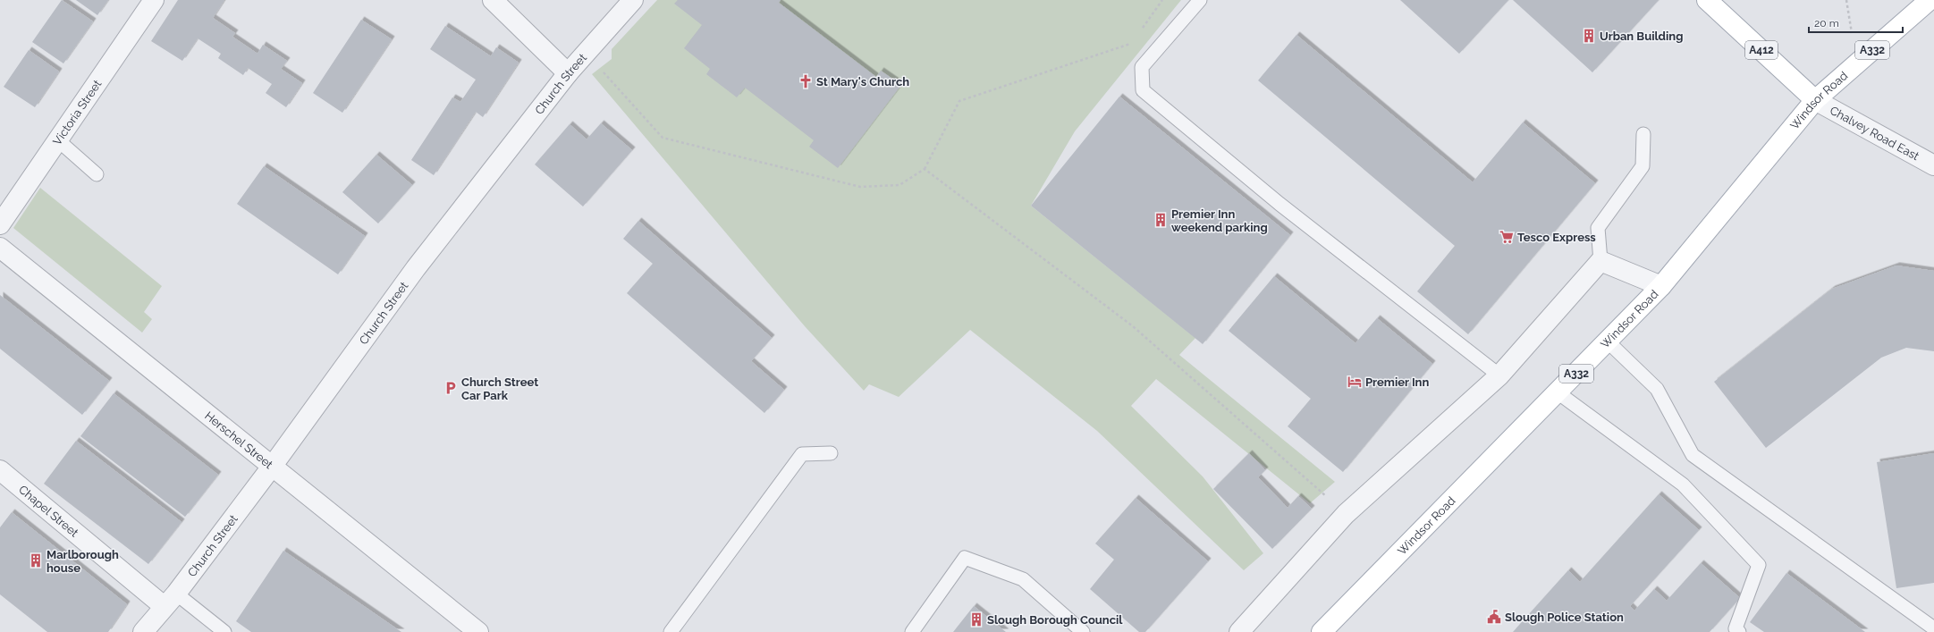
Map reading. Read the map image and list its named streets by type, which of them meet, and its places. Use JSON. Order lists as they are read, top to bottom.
{
  "streets": {
    "main road": ["A412", "A332", "Windsor Road"],
    "street": [
      "Church Street",
      "Victoria Street",
      "Chalvey Road East",
      "Herschel Street",
      "Chapel Street"
    ]
  },
  "crossings": [
    ["A412", "Windsor Road"],
    ["A412", "Chalvey Road East"],
    ["Church Street", "Herschel Street"],
    ["Church Street", "Chapel Street"],
    ["Windsor Road", "Chalvey Road East"]
  ],
  "places": {
    "building": [
      "Urban Building",
      "Premier Inn weekend parking",
      "Marlborough house",
      "Slough Borough Council"
    ],
    "church": ["St Mary's Church"],
    "supermarket": ["Tesco Express"],
    "hotel": ["Premier Inn"],
    "parking": ["Church Street Car Park"],
    "public building": ["Slough Police Station"]
  },
  "scale_bar": "20 m"
}
